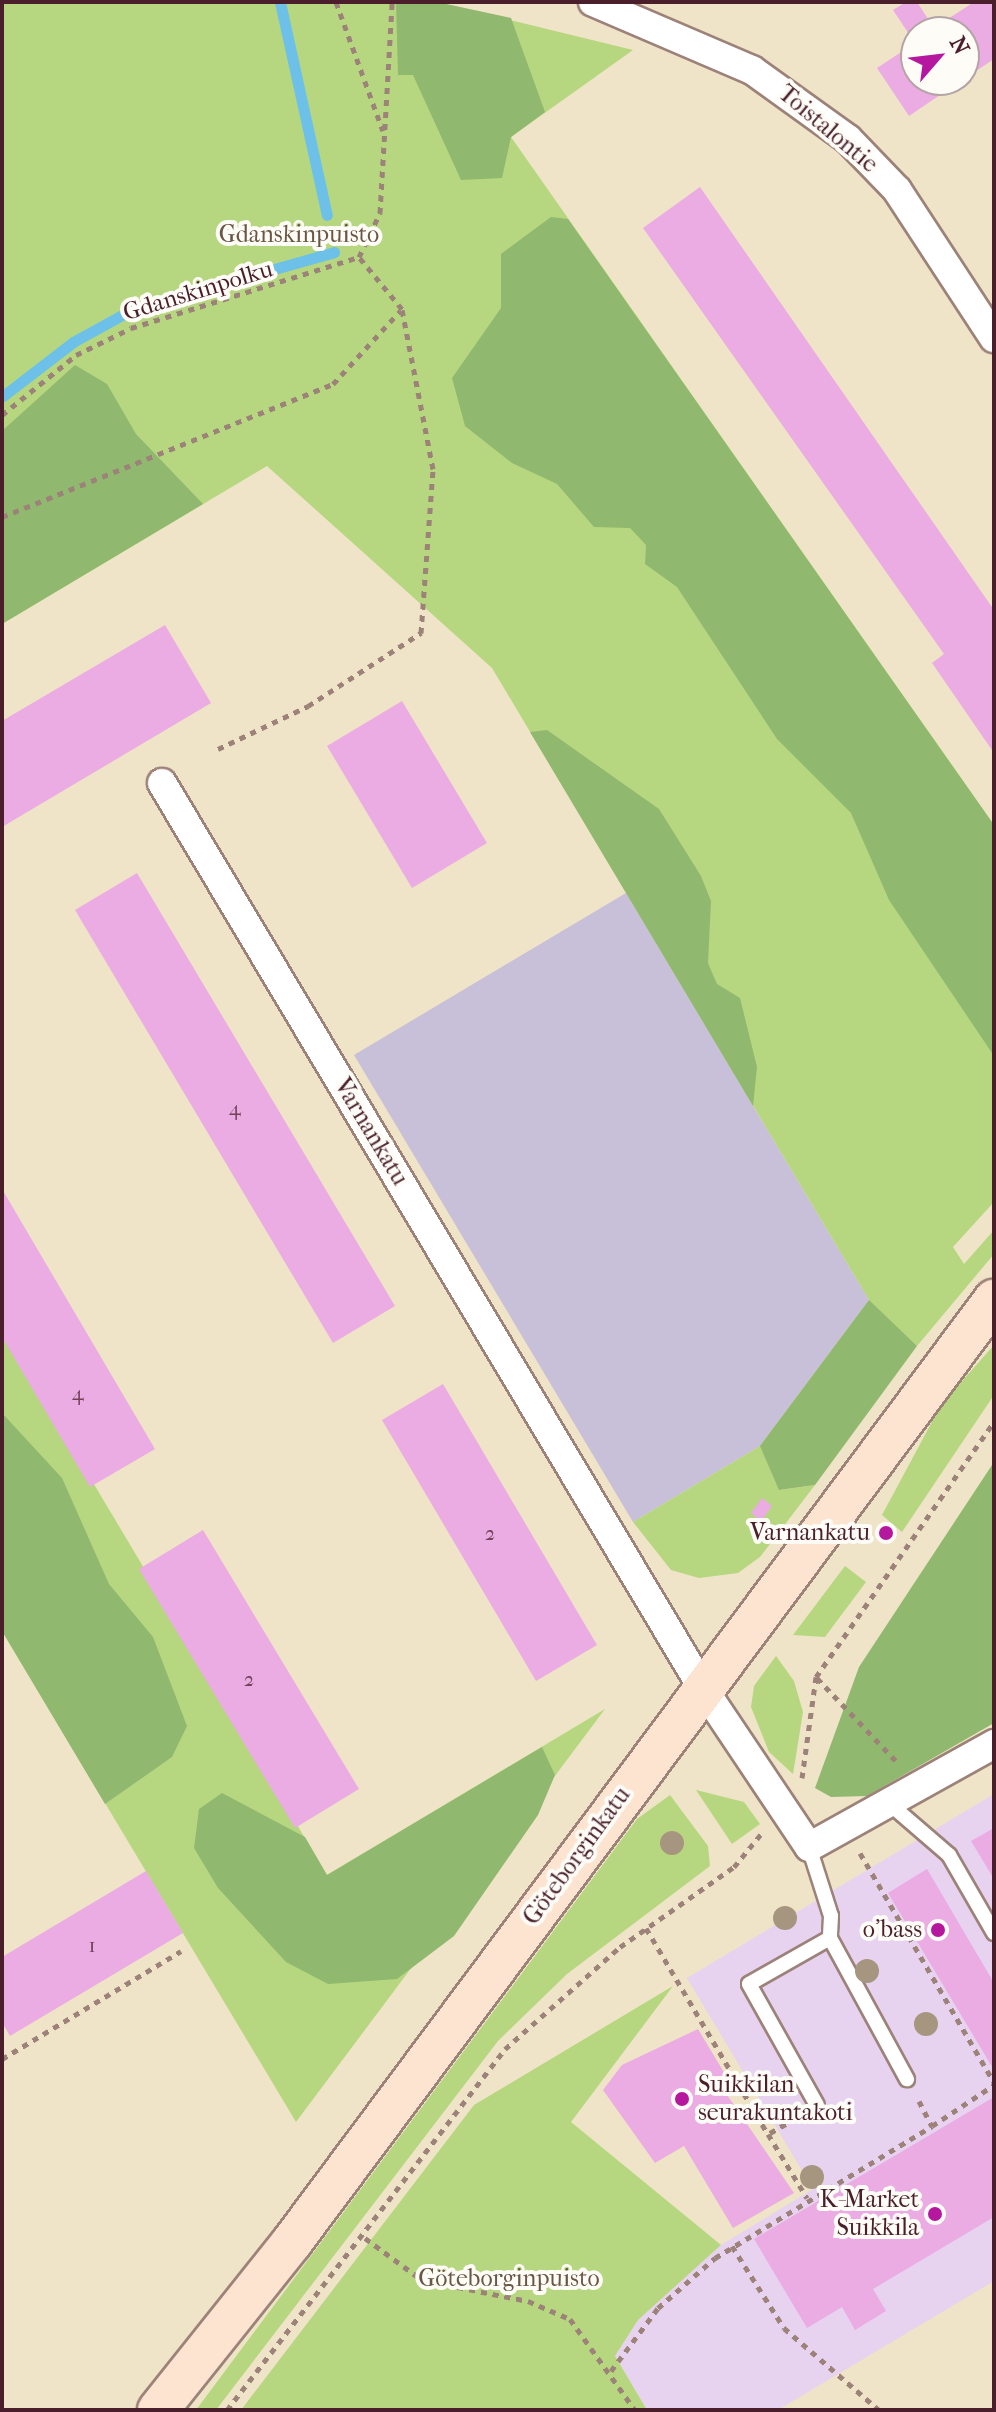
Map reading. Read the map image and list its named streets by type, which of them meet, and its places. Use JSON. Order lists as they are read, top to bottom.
{
  "streets": {
    "street": ["Toistalontie", "Varnankatu", "Göteborginkatu"],
    "path": ["Gdanskinpolku"]
  },
  "crossings": [
    ["Varnankatu", "Göteborginkatu"]
  ],
  "parks": ["Gdanskinpuisto", "Göteborginpuisto"],
  "places": [
    "Varnankatu",
    "o'bass",
    "Suikkilan seurakuntakoti",
    "K-Market Suikkila"
  ],
  "house_numbers": [
    "4",
    "4",
    "2",
    "2",
    "1"
  ],
  "north": "top right"
}
